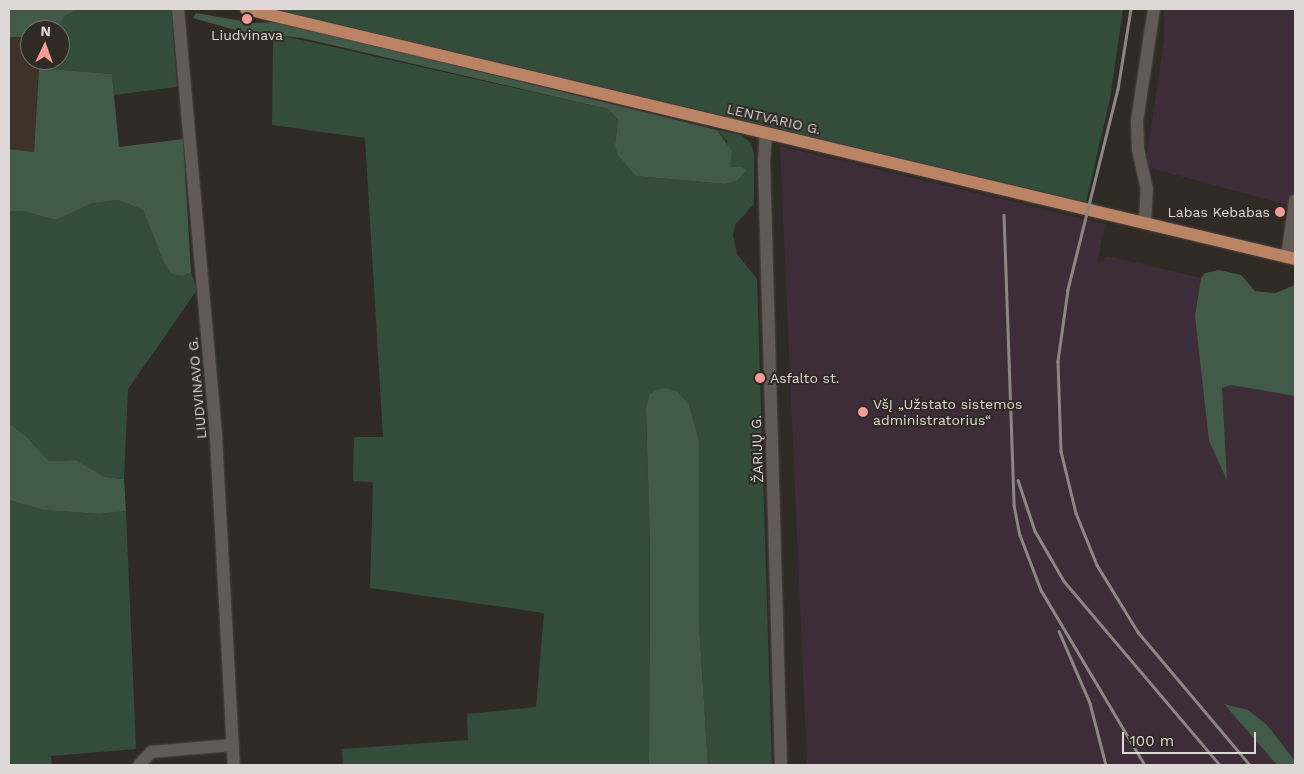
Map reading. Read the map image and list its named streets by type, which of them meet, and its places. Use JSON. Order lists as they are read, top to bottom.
{
  "streets": {
    "main road": ["LENTVARIO G."],
    "street": ["LIUDVINAVO G.", "ŽARIJŲ G."]
  },
  "crossings": [
    ["LENTVARIO G.", "ŽARIJŲ G."]
  ],
  "places": [
    "Liudvinava",
    "Labas Kebabas",
    "Asfalto st.",
    "VšĮ „Užstato sistemos administratorius“"
  ],
  "scale_bar": "100 m",
  "north": "top"
}
